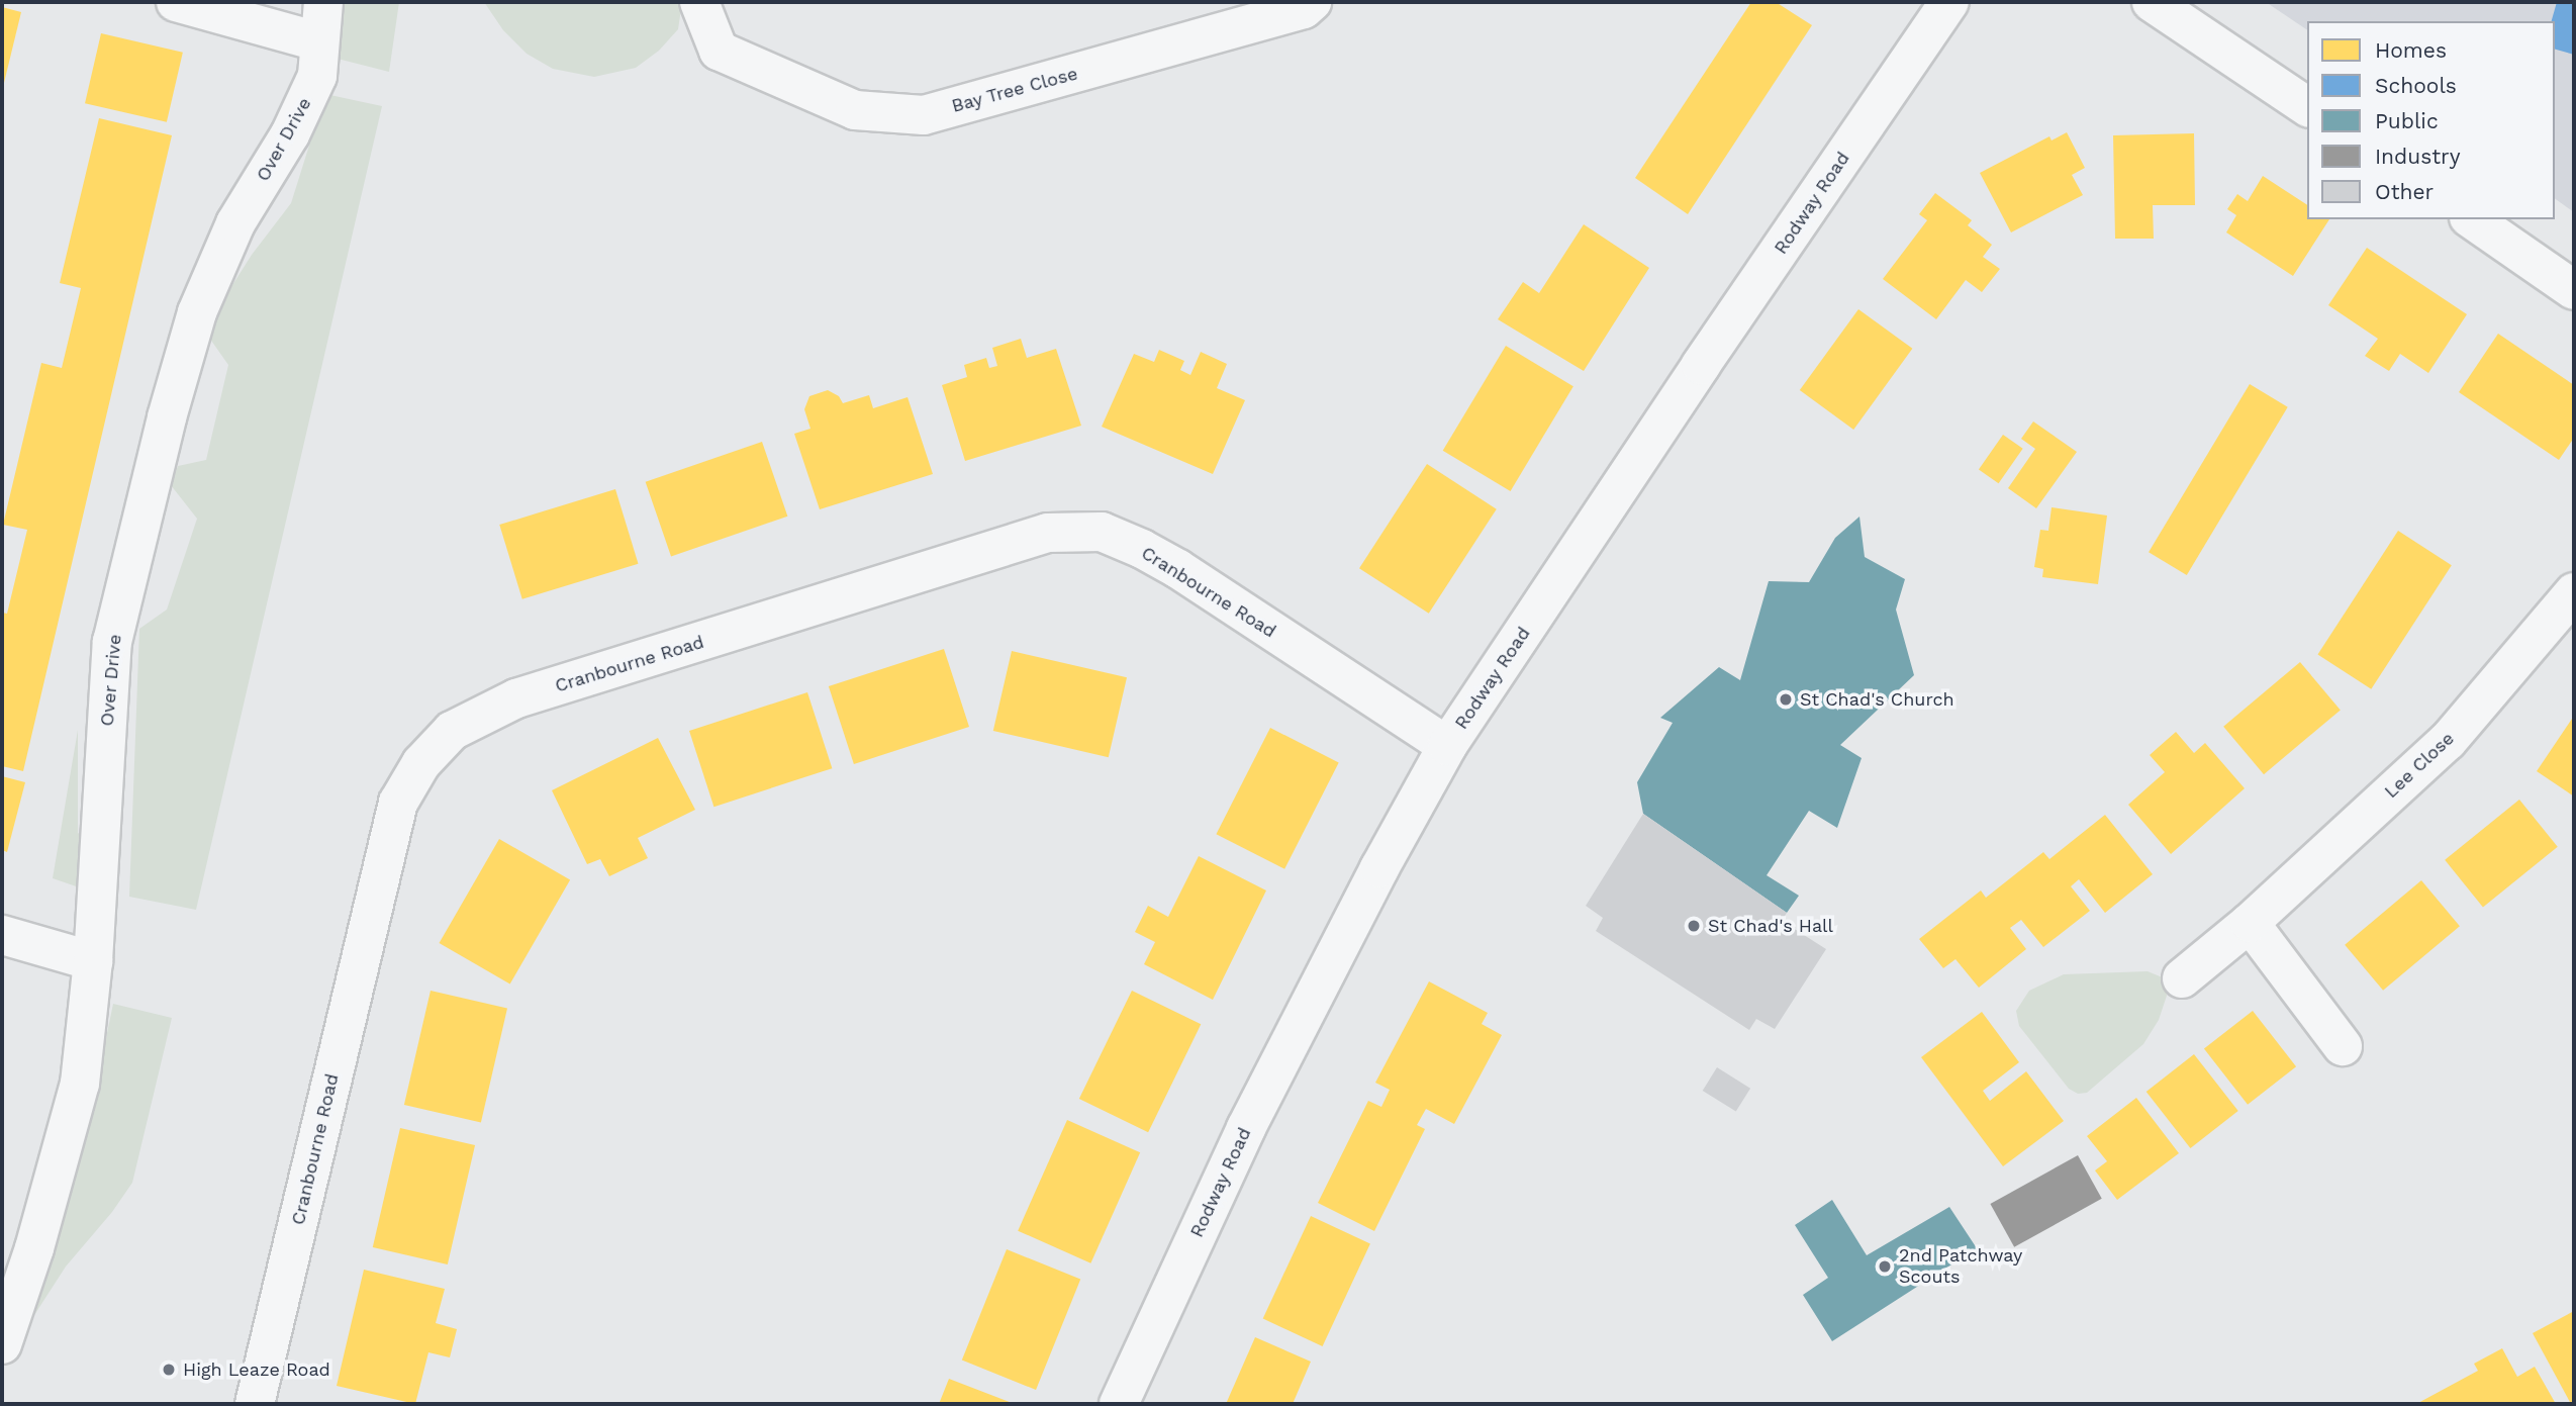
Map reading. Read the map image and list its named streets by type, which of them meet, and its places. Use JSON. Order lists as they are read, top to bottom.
{
  "streets": {
    "street": [
      "Bay Tree Close",
      "Over Drive",
      "Rodway Road",
      "Cranbourne Road",
      "Lee Close"
    ]
  },
  "crossings": [
    ["Rodway Road", "Cranbourne Road"]
  ],
  "places": [
    "St Chad's Church",
    "St Chad's Hall",
    "2nd Patchway Scouts",
    "High Leaze Road"
  ],
  "legend": [
    "Homes",
    "Schools",
    "Public",
    "Industry",
    "Other"
  ]
}
